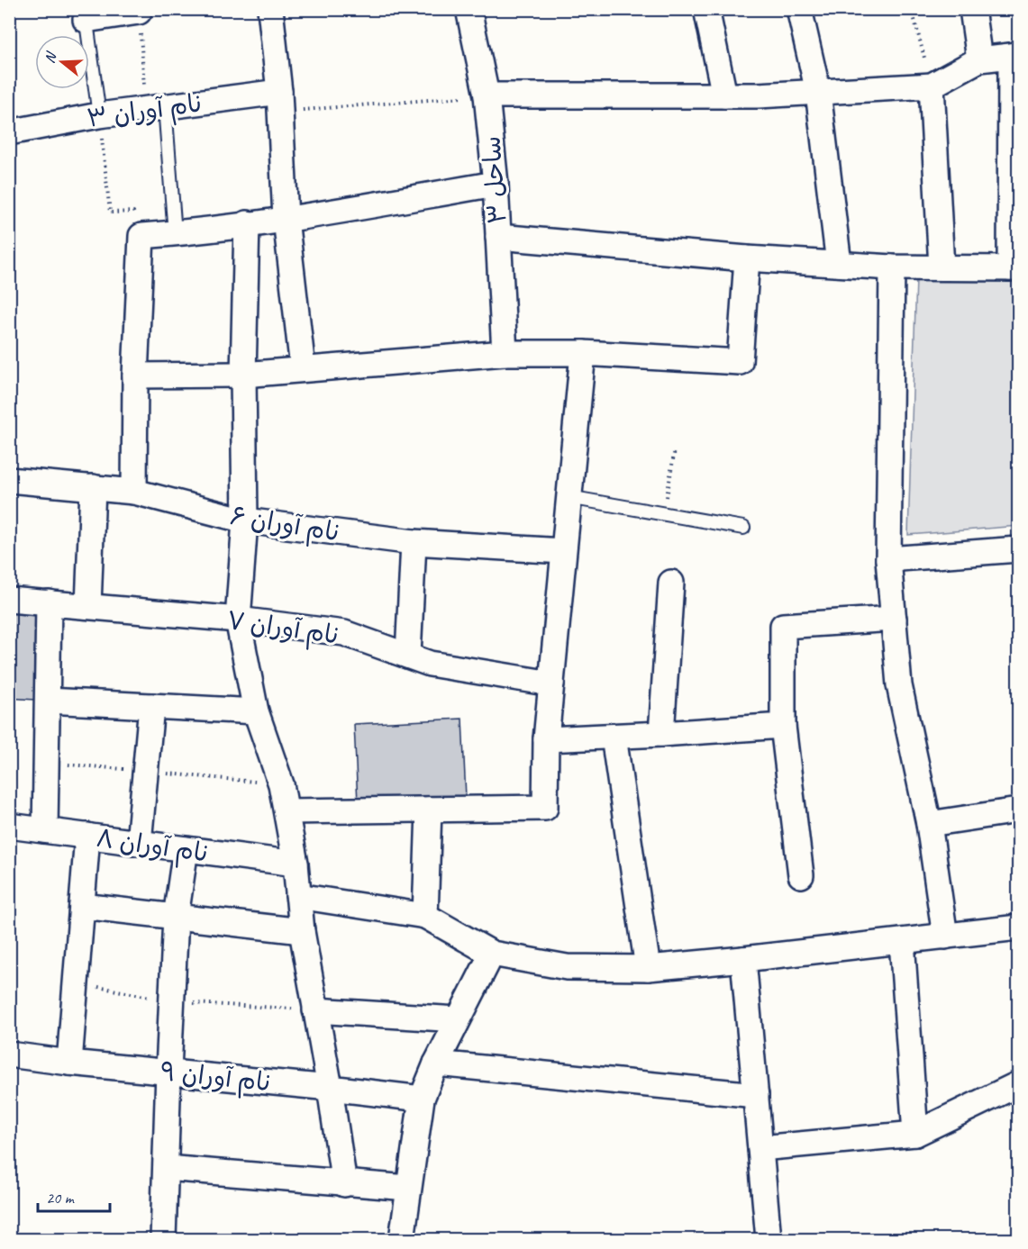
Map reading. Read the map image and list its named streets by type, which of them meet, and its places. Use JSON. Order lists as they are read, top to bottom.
{
  "streets": {
    "street": [
      "نام آوران ۳",
      "ساحل ۳",
      "نام آوران ۶",
      "نام آوران ۷",
      "نام آوران ۸",
      "نام آوران ۹"
    ]
  },
  "scale_bar": "20 m",
  "north": "left"
}
